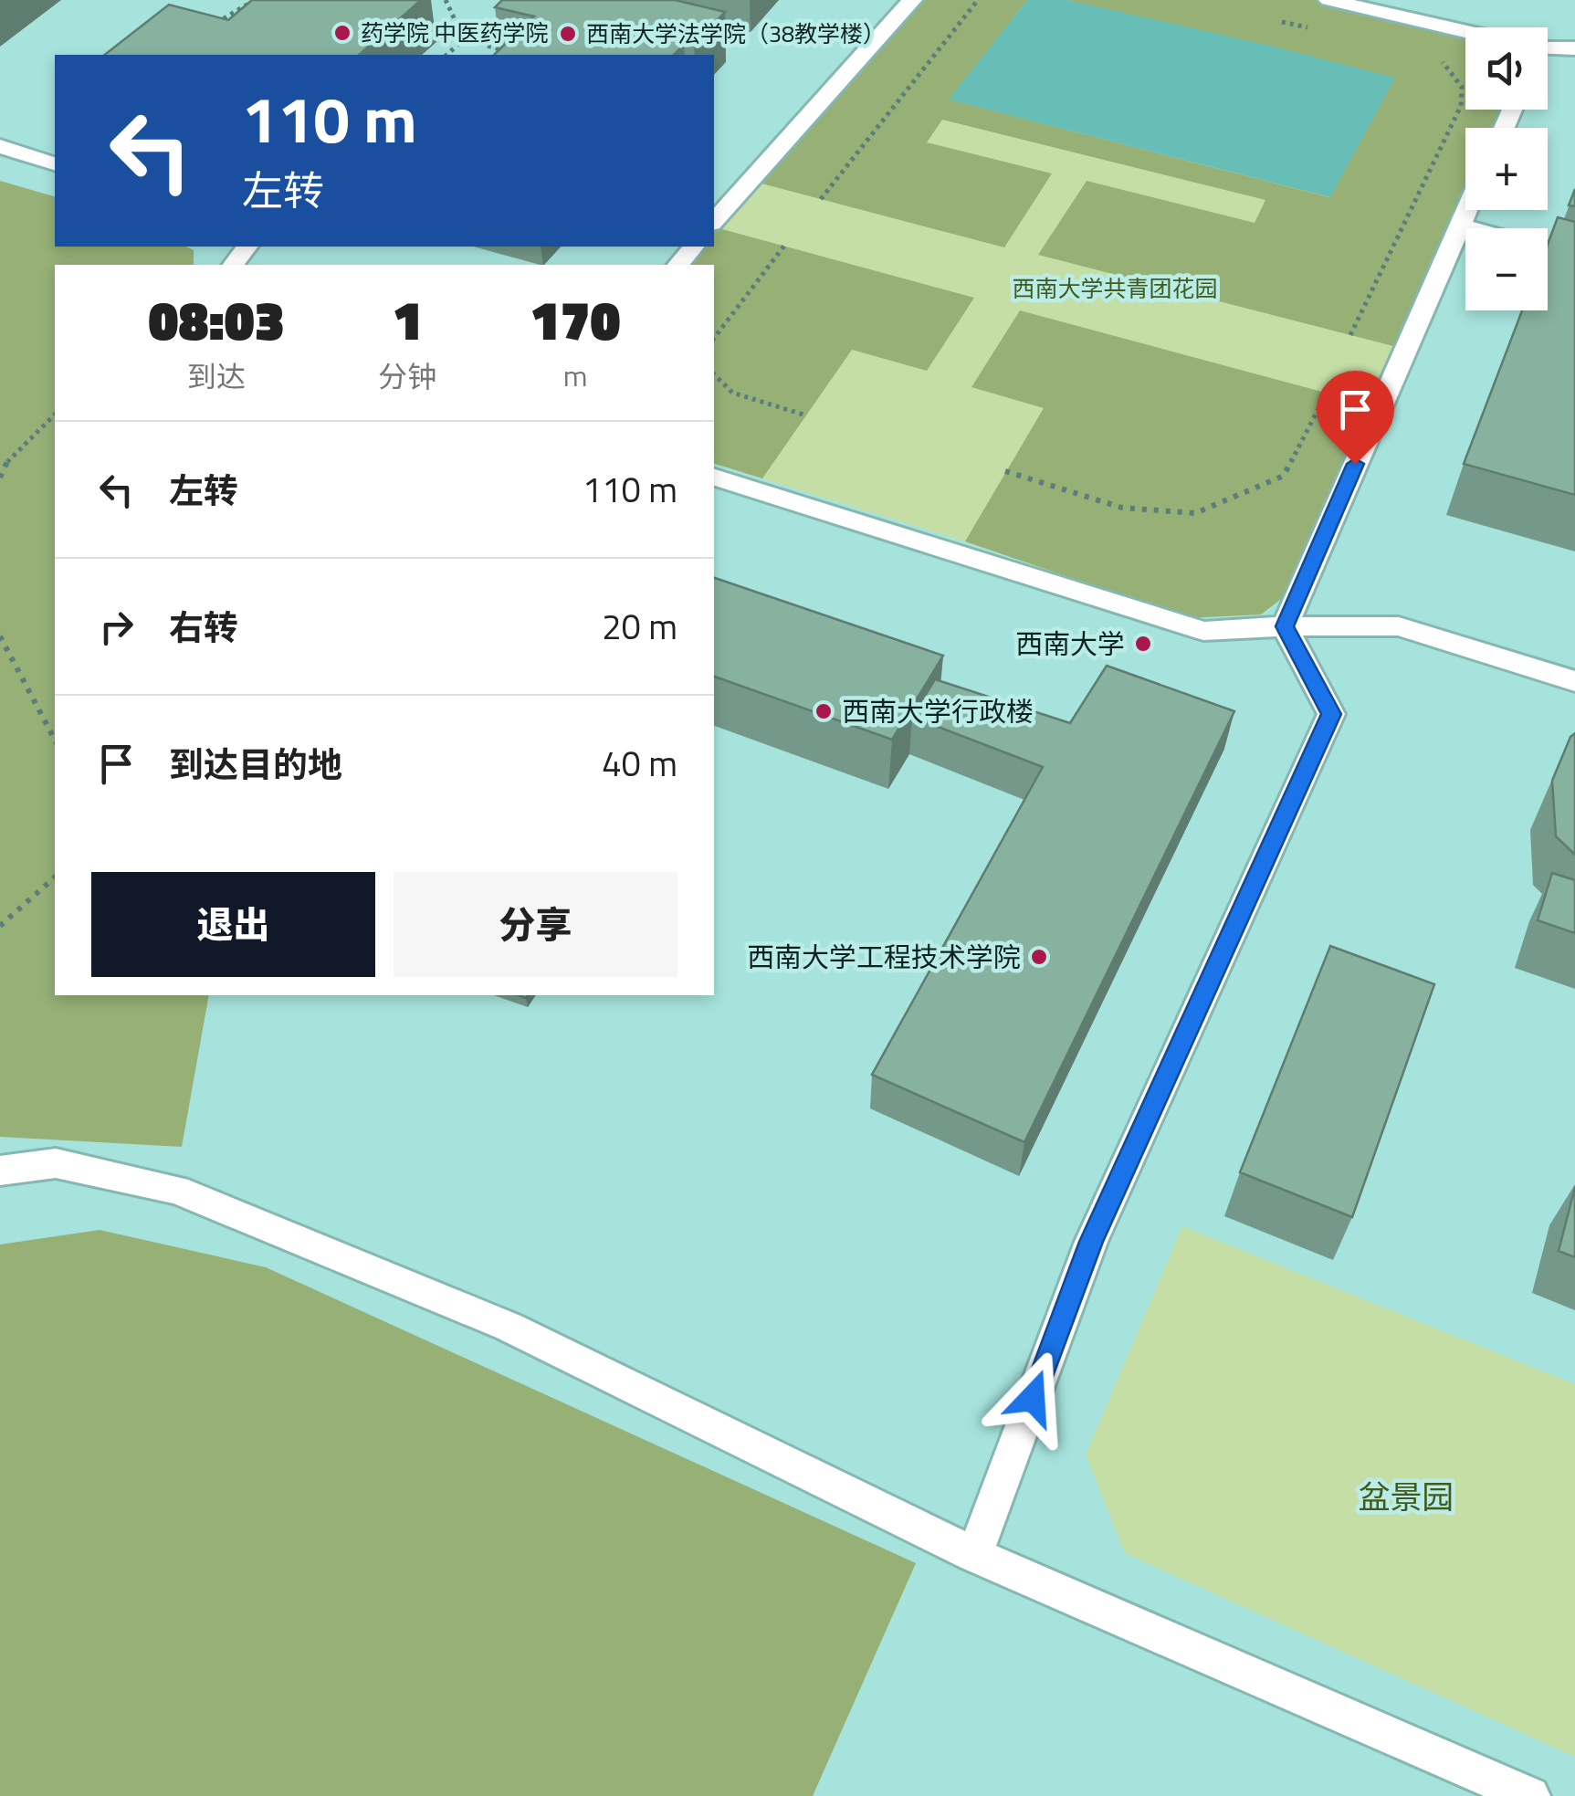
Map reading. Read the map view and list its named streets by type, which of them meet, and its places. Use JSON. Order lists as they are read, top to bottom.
{
  "parks": ["西南大学共青团花园", "盆景园"],
  "places": [
    "药学院 中医药学院",
    "西南大学法学院（38教学楼）",
    "西南大学",
    "西南大学行政楼",
    "西南大学工程技术学院"
  ],
  "page": {
    "map_buttons": ["+", "−"],
    "turn": ["110 m", "左转"],
    "eta": [
      "08:03",
      "到达",
      "1",
      "分钟",
      "170",
      "m"
    ],
    "list": [
      {
        "name": "左转",
        "value": "110 m"
      },
      {
        "name": "右转",
        "value": "20 m"
      },
      {
        "name": "到达目的地",
        "value": "40 m"
      }
    ],
    "buttons": ["退出", "分享"]
  }
}
